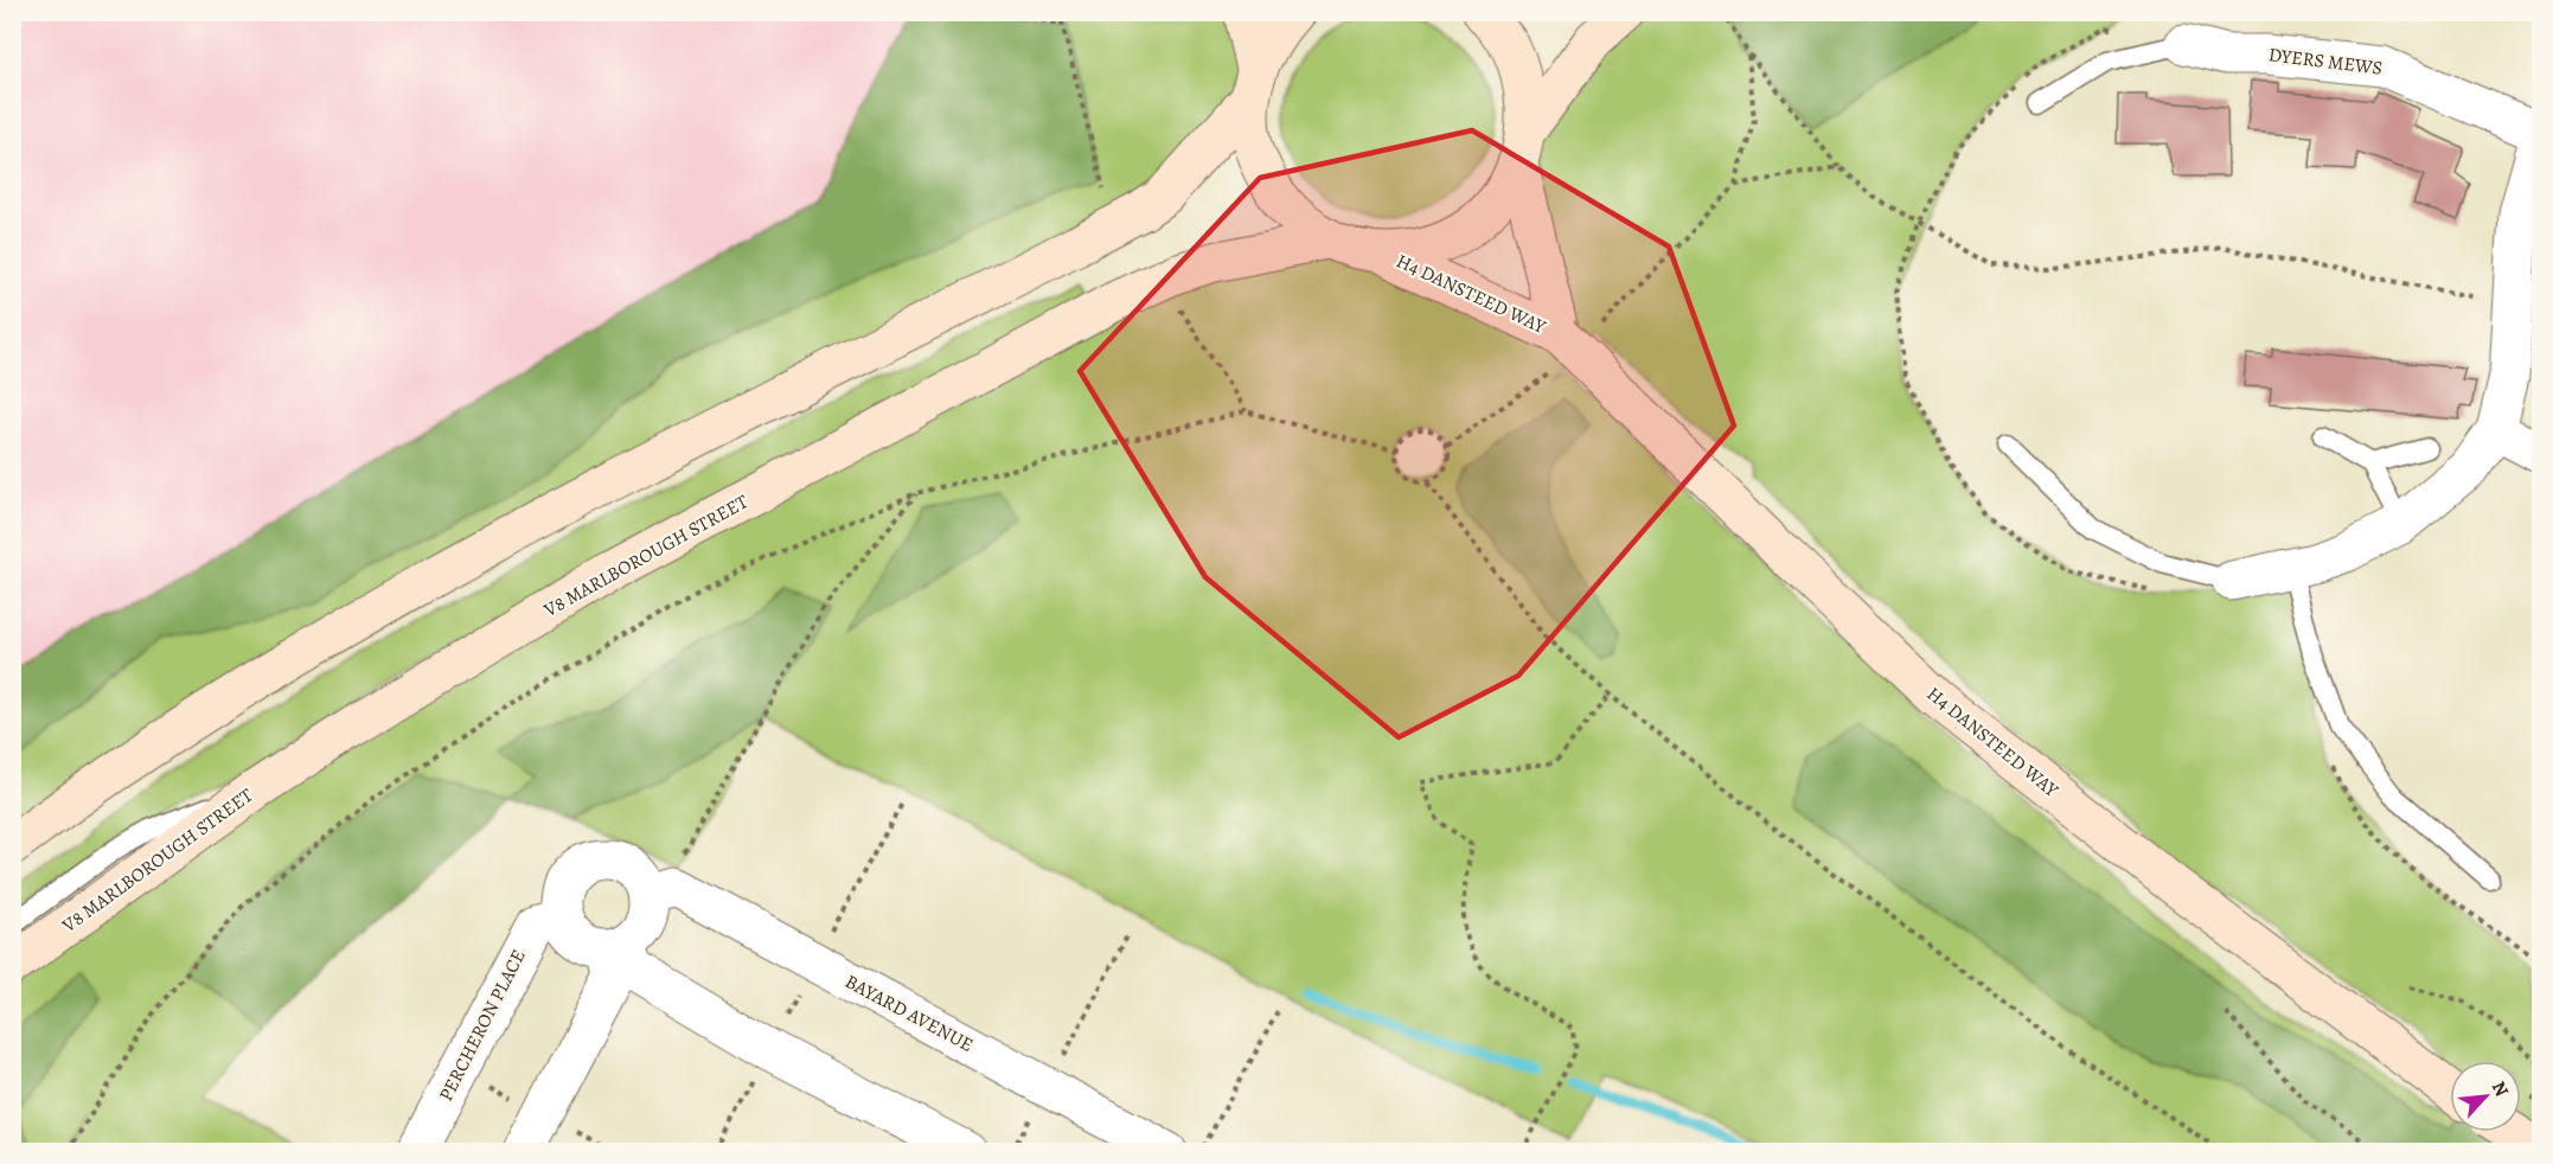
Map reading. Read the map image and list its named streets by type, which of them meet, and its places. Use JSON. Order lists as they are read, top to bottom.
{
  "streets": {
    "main road": ["H4 DANSTEED WAY", "V8 MARLBOROUGH STREET"],
    "street": ["DYERS MEWS", "BAYARD AVENUE", "PERCHERON PLACE"]
  },
  "crossings": [
    ["BAYARD AVENUE", "PERCHERON PLACE"]
  ],
  "north": "top right"
}
